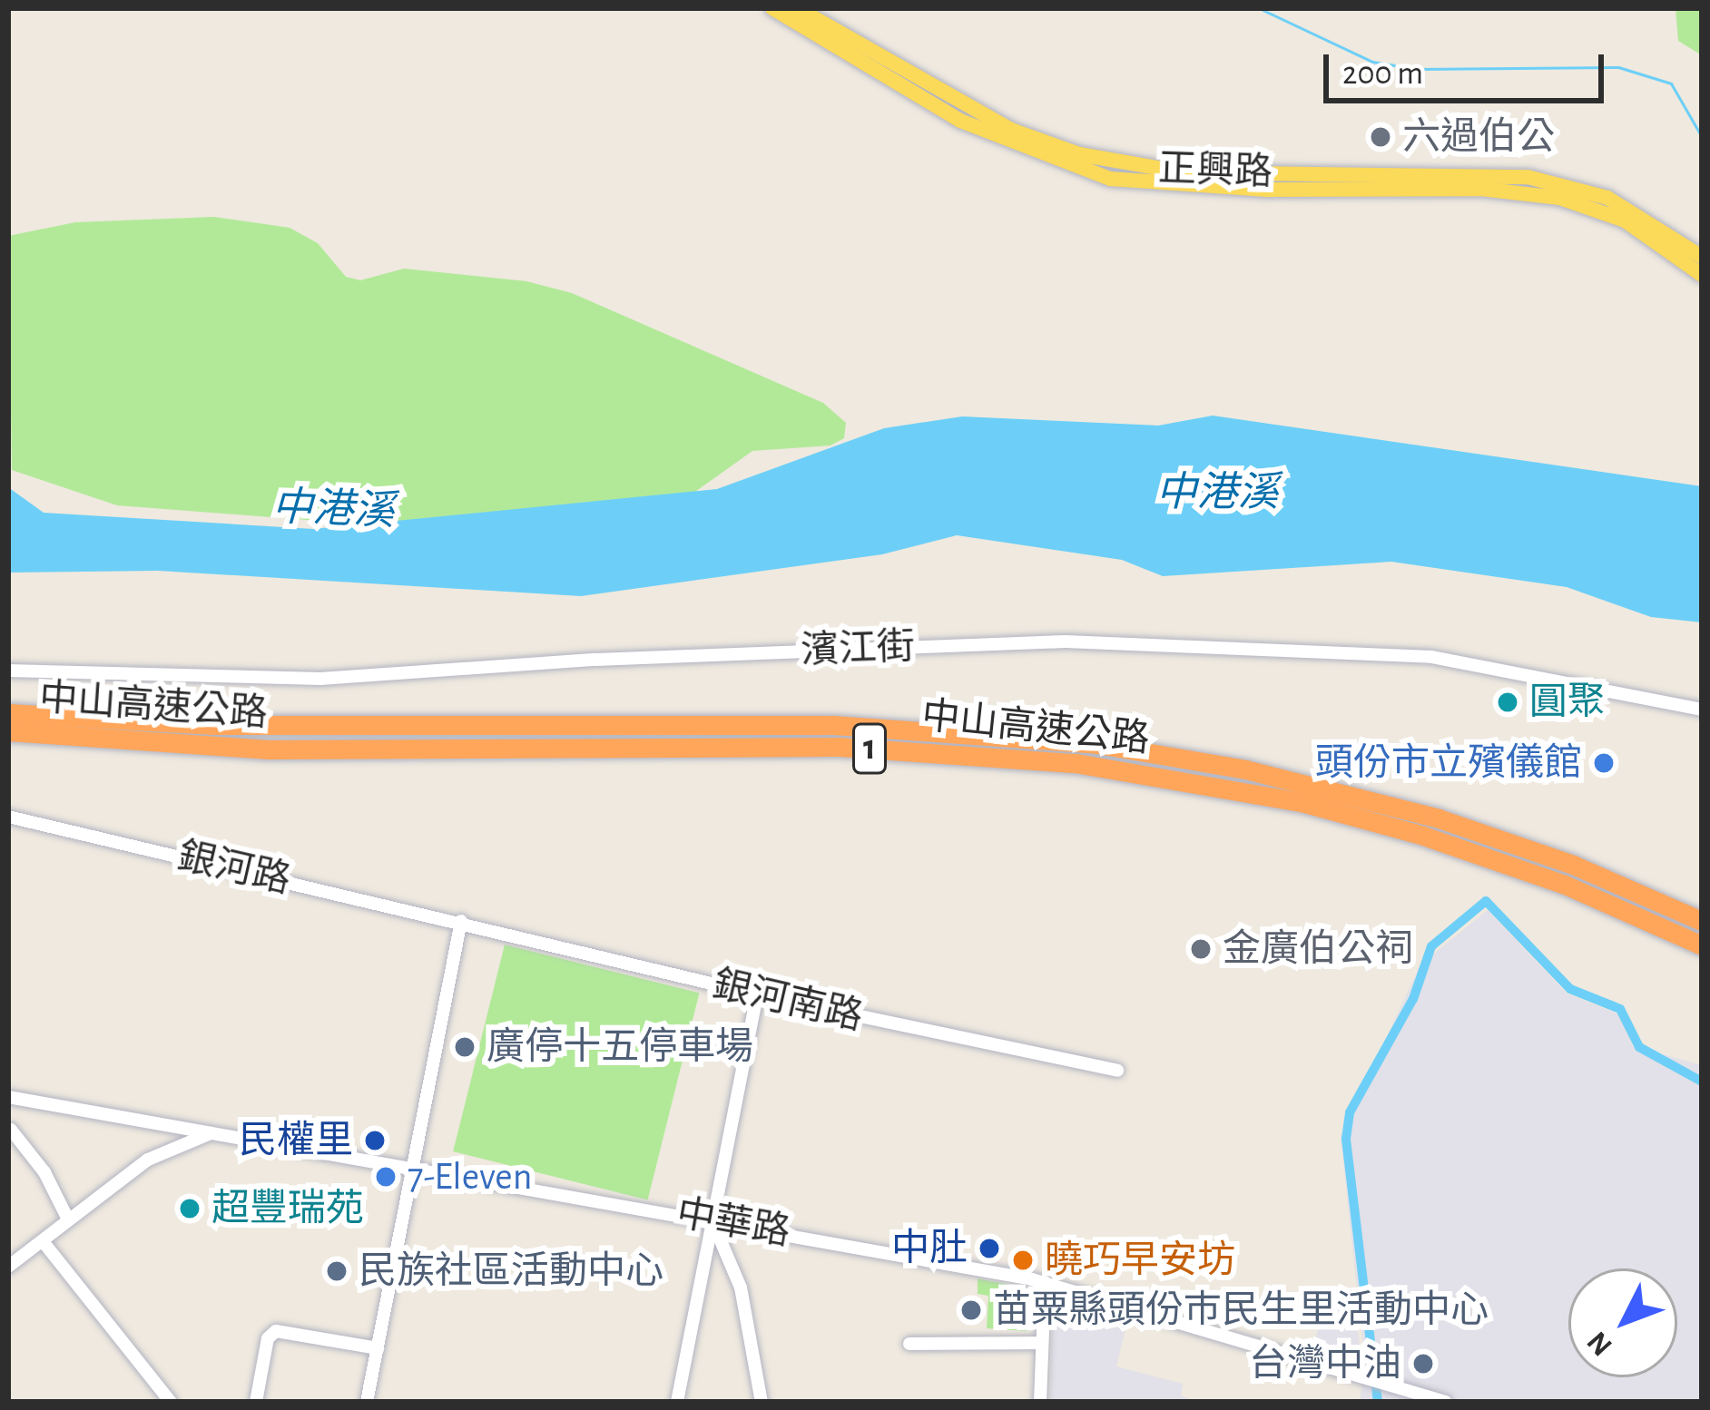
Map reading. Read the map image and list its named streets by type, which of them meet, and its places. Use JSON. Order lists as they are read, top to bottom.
{
  "streets": {
    "highway": ["中山高速公路", "1"],
    "main road": ["正興路"],
    "street": [
      "濱江街",
      "銀河路",
      "銀河南路",
      "中華路"
    ]
  },
  "crossings": [
    ["銀河路", "銀河南路"]
  ],
  "water": ["中港溪"],
  "places": [
    "六過伯公",
    "圓聚",
    "頭份市立殯儀館",
    "金廣伯公祠",
    "廣停十五停車場",
    "民權里",
    "7-Eleven",
    "超豐瑞苑",
    "中肚",
    "曉巧早安坊",
    "民族社區活動中心",
    "苗粟縣頭份巿民生里活動中心",
    "台灣中油"
  ],
  "scale_bar": "200 m",
  "north": "bottom left"
}
